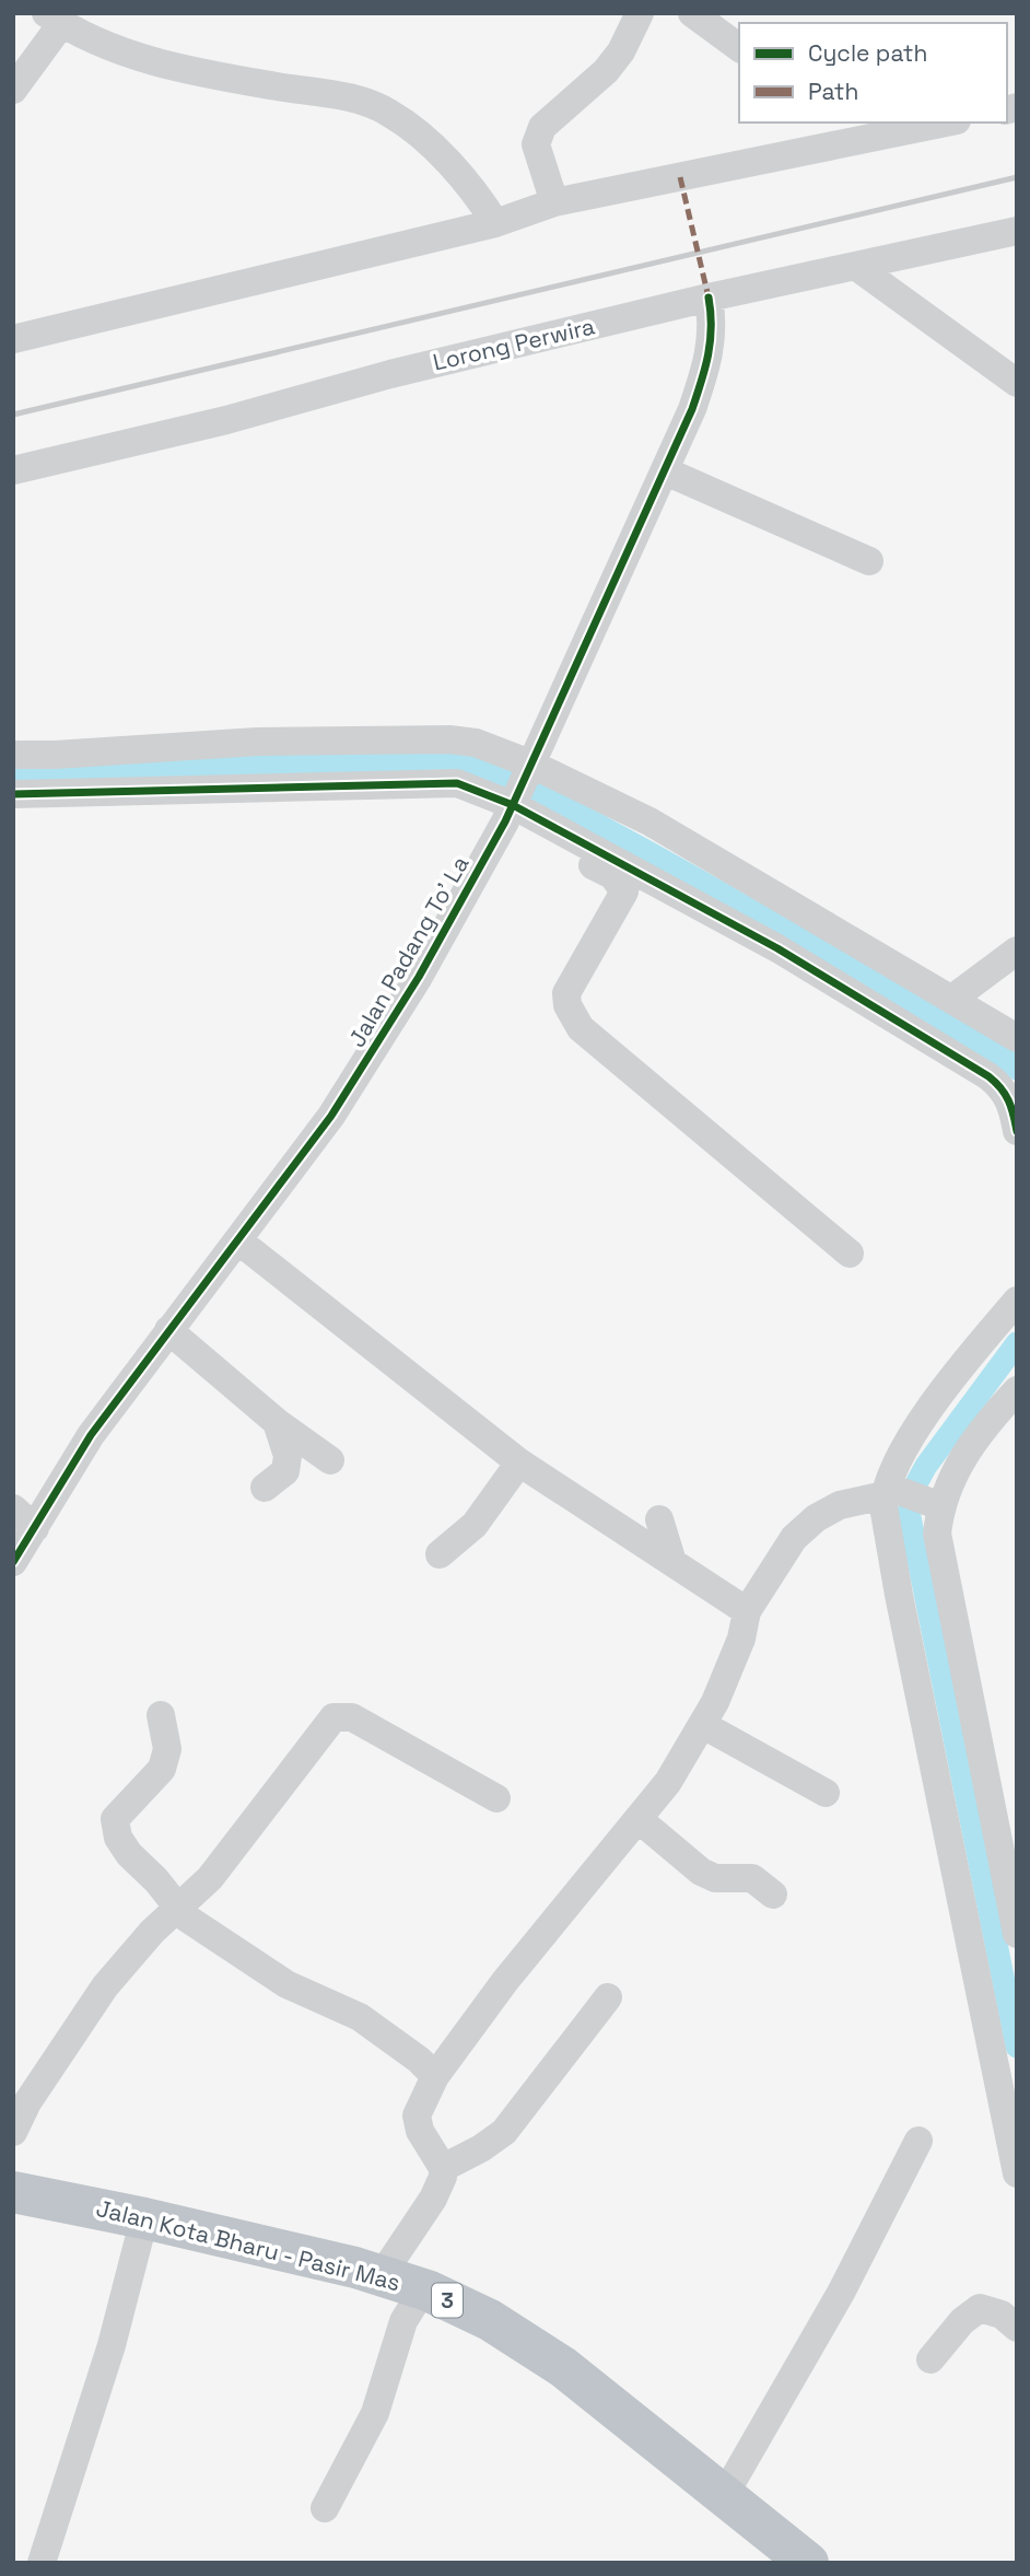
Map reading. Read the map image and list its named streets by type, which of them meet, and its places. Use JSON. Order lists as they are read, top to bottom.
{
  "streets": {
    "highway": ["Jalan Kota Bharu - Pasir Mas", "3"],
    "street": ["Lorong Perwira", "Jalan Padang To' La"]
  },
  "crossings": [
    ["Lorong Perwira", "Jalan Padang To' La"]
  ],
  "legend": ["Cycle path", "Path"]
}
